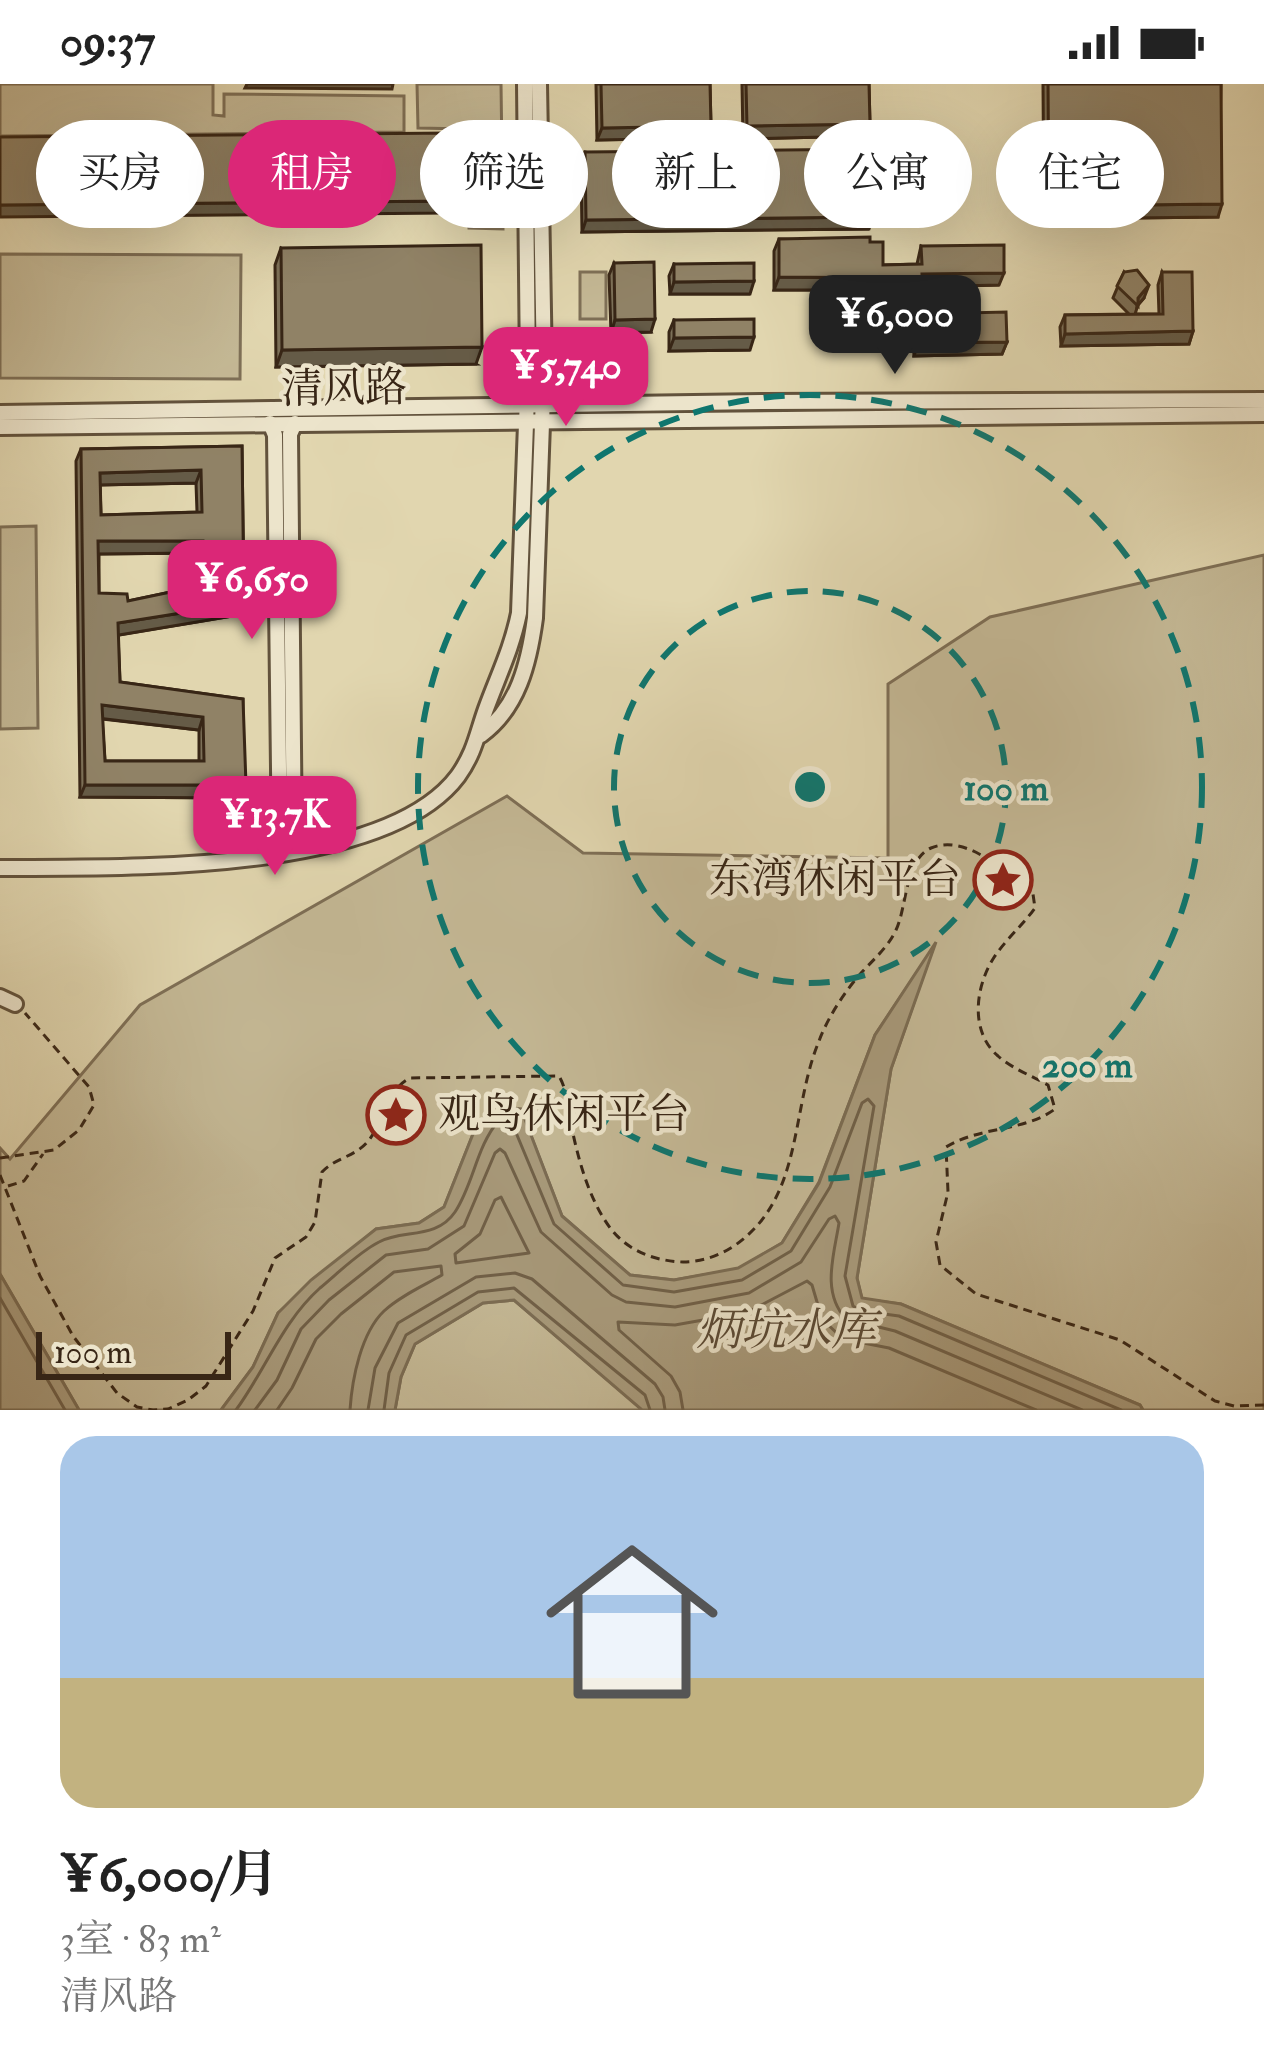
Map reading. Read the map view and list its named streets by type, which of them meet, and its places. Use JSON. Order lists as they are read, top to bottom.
{
  "streets": {
    "street": ["清风路"]
  },
  "water": ["炳坑水库"],
  "places": {
    "place": ["东湾休闲平台", "观鸟休闲平台"]
  },
  "scale_bar": "100 m",
  "page": {
    "status": "09:37",
    "chip": [
      "买房",
      "租房",
      "筛选",
      "新上",
      "公寓",
      "住宅"
    ],
    "price": [
      "¥6,000",
      "¥5,740",
      "¥6,650",
      "¥13.7K"
    ],
    "scale": "100 m",
    "list": [
      {
        "name": "¥6,000/月",
        "note": "3室 · 83 m² · 清风路"
      }
    ]
  },
  "rings": ["100 m", "200 m"]
}
